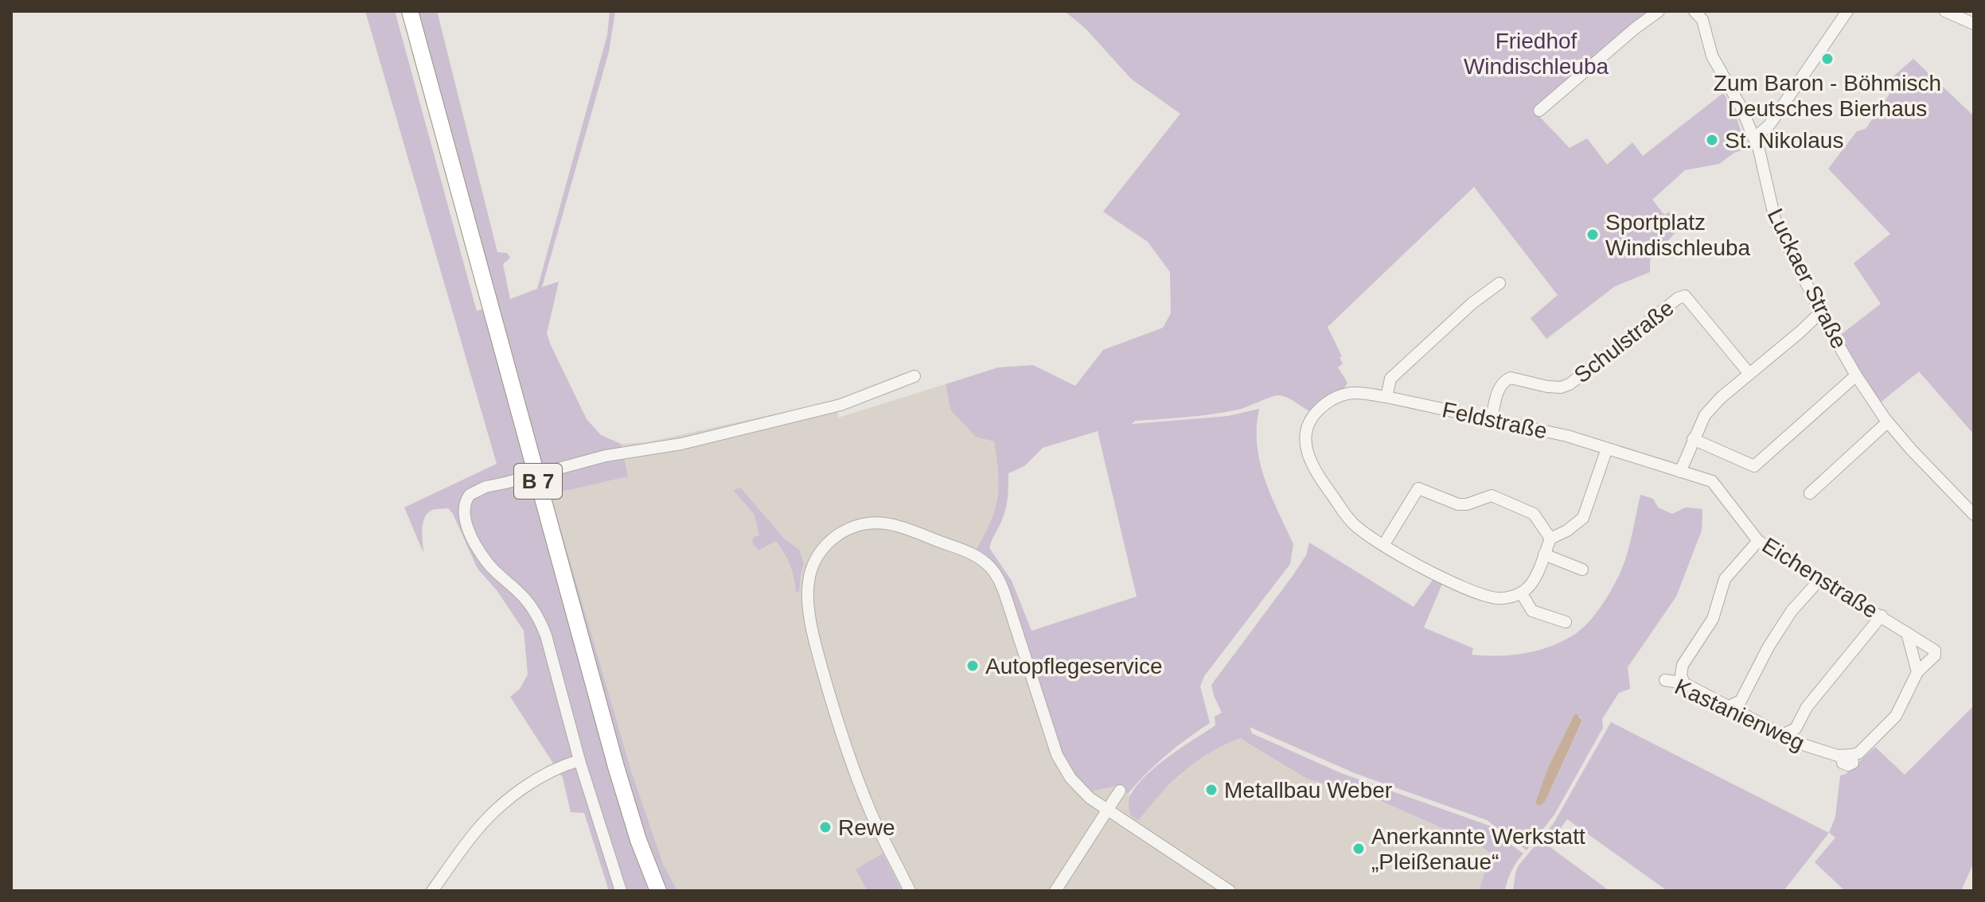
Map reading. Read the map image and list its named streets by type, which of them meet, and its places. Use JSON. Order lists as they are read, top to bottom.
{
  "streets": {
    "highway": ["B 7"],
    "street": [
      "Luckaer Straße",
      "Schulstraße",
      "Feldstraße",
      "Eichenstraße",
      "Kastanienweg"
    ]
  },
  "crossings": [
    ["Schulstraße", "Feldstraße"],
    ["Feldstraße", "Eichenstraße"],
    ["Eichenstraße", "Kastanienweg"]
  ],
  "parks": ["Friedhof Windischleuba"],
  "places": [
    "Zum Baron - Böhmisch Deutsches Bierhaus",
    "St. Nikolaus",
    "Sportplatz Windischleuba",
    "Autopflegeservice",
    "Metallbau Weber",
    "Rewe",
    "Anerkannte Werkstatt „Pleißenaue“"
  ]
}
